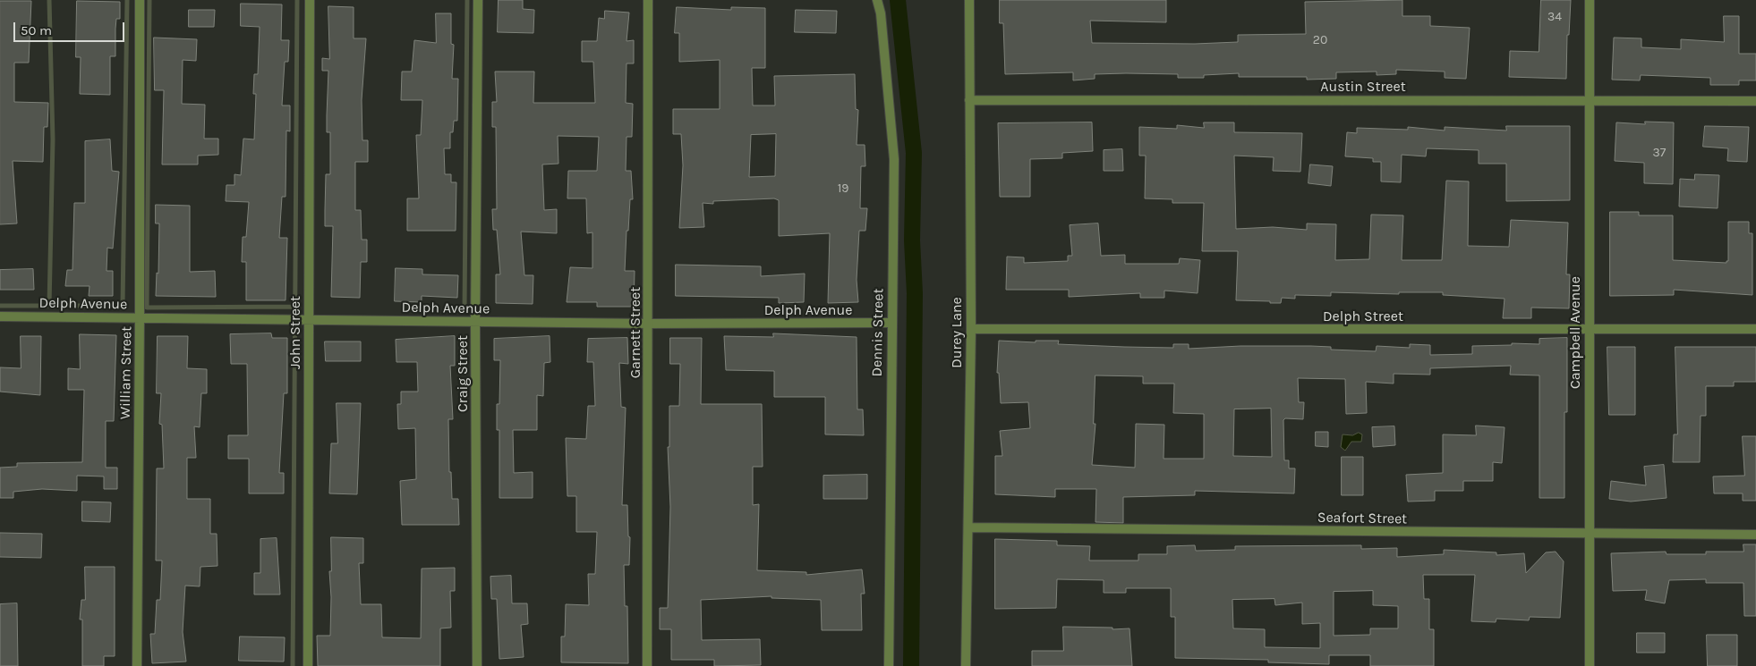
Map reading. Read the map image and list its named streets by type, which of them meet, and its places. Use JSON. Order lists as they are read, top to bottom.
{
  "streets": {
    "street": [
      "Austin Street",
      "Delph Avenue",
      "Delph Street",
      "John Street",
      "Garnett Street",
      "Dennis Street",
      "Durey Lane",
      "Campbell Avenue",
      "William Street",
      "Craig Street",
      "Seafort Street"
    ]
  },
  "crossings": [
    ["Austin Street", "Durey Lane"],
    ["Austin Street", "Campbell Avenue"],
    ["Delph Avenue", "John Street"],
    ["Delph Avenue", "Garnett Street"],
    ["Delph Avenue", "Dennis Street"],
    ["Delph Avenue", "William Street"],
    ["Delph Avenue", "Craig Street"],
    ["Delph Street", "Durey Lane"],
    ["Delph Street", "Campbell Avenue"],
    ["Durey Lane", "Seafort Street"],
    ["Campbell Avenue", "Seafort Street"]
  ],
  "house_numbers": [
    "34",
    "20",
    "37",
    "19"
  ],
  "scale_bar": "50 m"
}
